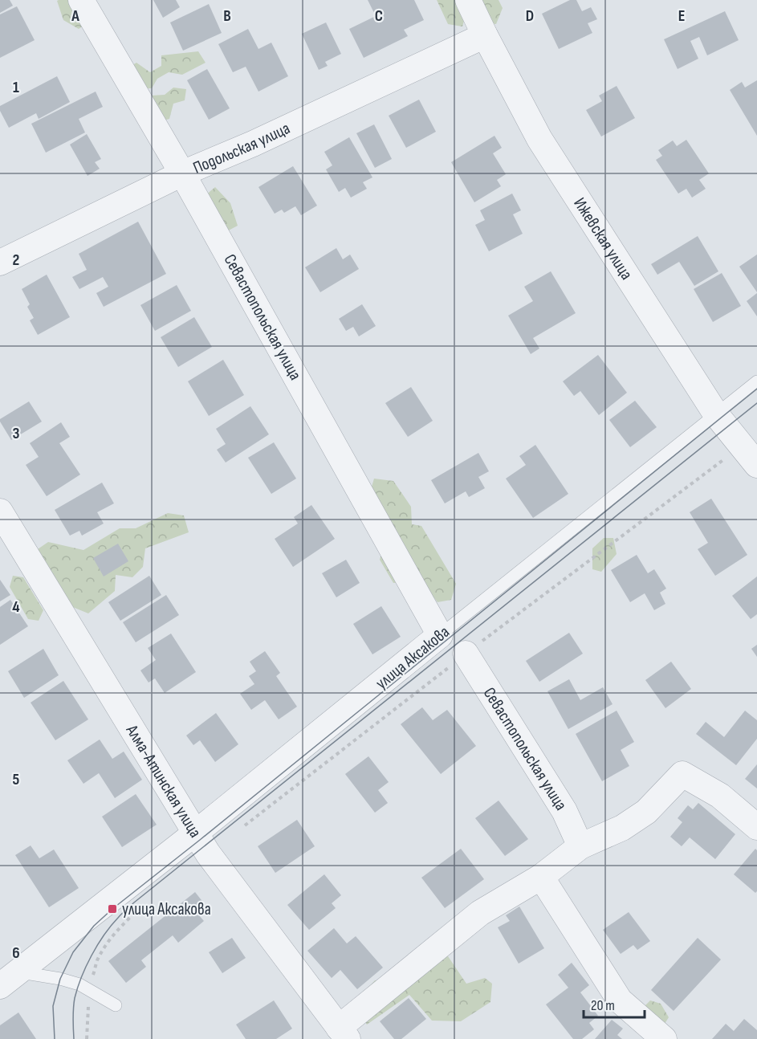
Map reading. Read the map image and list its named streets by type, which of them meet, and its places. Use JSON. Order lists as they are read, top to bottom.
{
  "streets": {
    "street": [
      "Подольская улица",
      "Ижевская улица",
      "Севастопольская улица",
      "улица Аксакова",
      "Алма-Атинская улица"
    ]
  },
  "crossings": [
    ["Подольская улица", "Ижевская улица"],
    ["Подольская улица", "Севастопольская улица"],
    ["Ижевская улица", "улица Аксакова"],
    ["Севастопольская улица", "улица Аксакова"],
    ["улица Аксакова", "Алма-Атинская улица"]
  ],
  "places": {
    "transit": ["улица Аксакова"]
  },
  "scale_bar": "20 m",
  "grid": {
    "columns": [
      "A",
      "B",
      "C",
      "D",
      "E"
    ],
    "rows": [
      "1",
      "2",
      "3",
      "4",
      "5",
      "6"
    ]
  }
}
